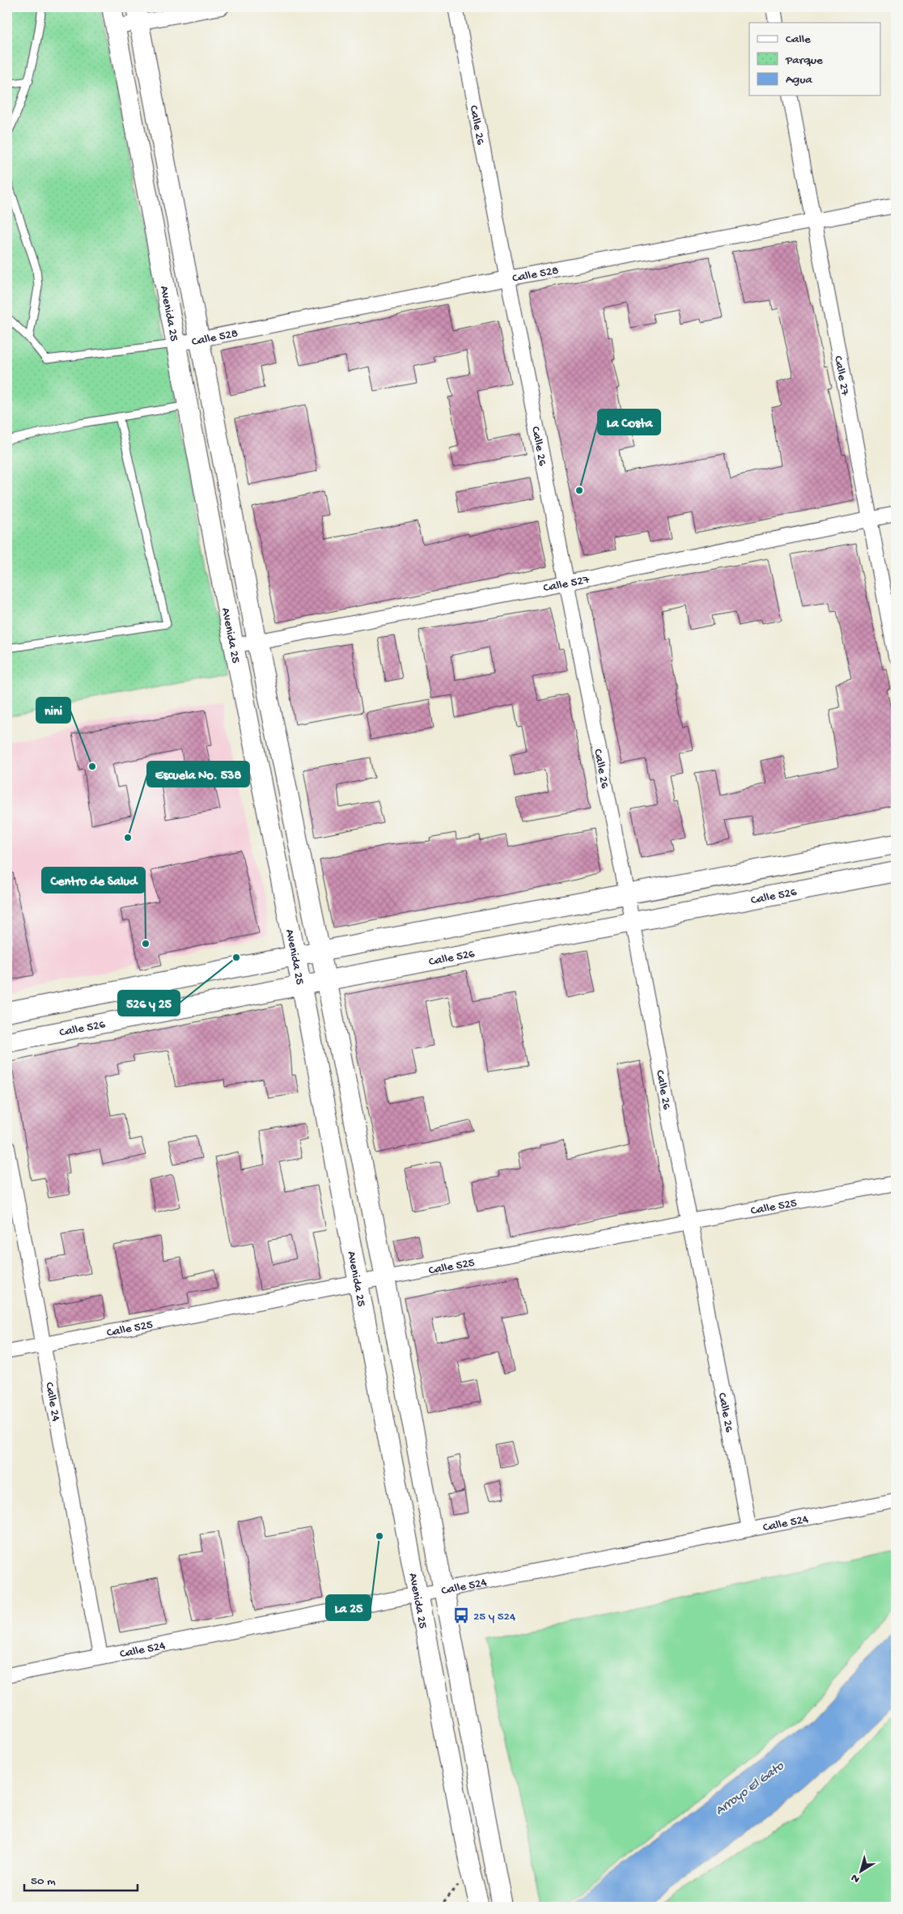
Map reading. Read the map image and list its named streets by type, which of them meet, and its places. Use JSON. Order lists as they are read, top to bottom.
{
  "streets": {
    "main road": ["Avenida 25", "Calle 526"],
    "street": [
      "Calle 26",
      "Calle 528",
      "Calle 27",
      "Calle 527",
      "Calle 525",
      "Calle 24",
      "Calle 524"
    ]
  },
  "crossings": [
    ["Calle 26", "Calle 528"],
    ["Calle 26", "Calle 527"],
    ["Calle 26", "Calle 526"],
    ["Calle 26", "Calle 525"],
    ["Calle 26", "Calle 524"],
    ["Calle 528", "Avenida 25"],
    ["Calle 528", "Calle 27"],
    ["Avenida 25", "Calle 527"],
    ["Avenida 25", "Calle 526"],
    ["Avenida 25", "Calle 525"],
    ["Avenida 25", "Calle 524"],
    ["Calle 27", "Calle 527"],
    ["Calle 525", "Calle 24"],
    ["Calle 24", "Calle 524"]
  ],
  "water": ["Arroyo El Gato"],
  "places": {
    "other": [
      "La Costa",
      "nini",
      "Escuela No. 538",
      "Centro de Salud",
      "526 y 25",
      "La 25"
    ],
    "bus stop": ["25 y 524"]
  },
  "legend": ["Calle", "Parque", "Agua"],
  "scale_bar": "50 m",
  "north": "bottom left"
}
